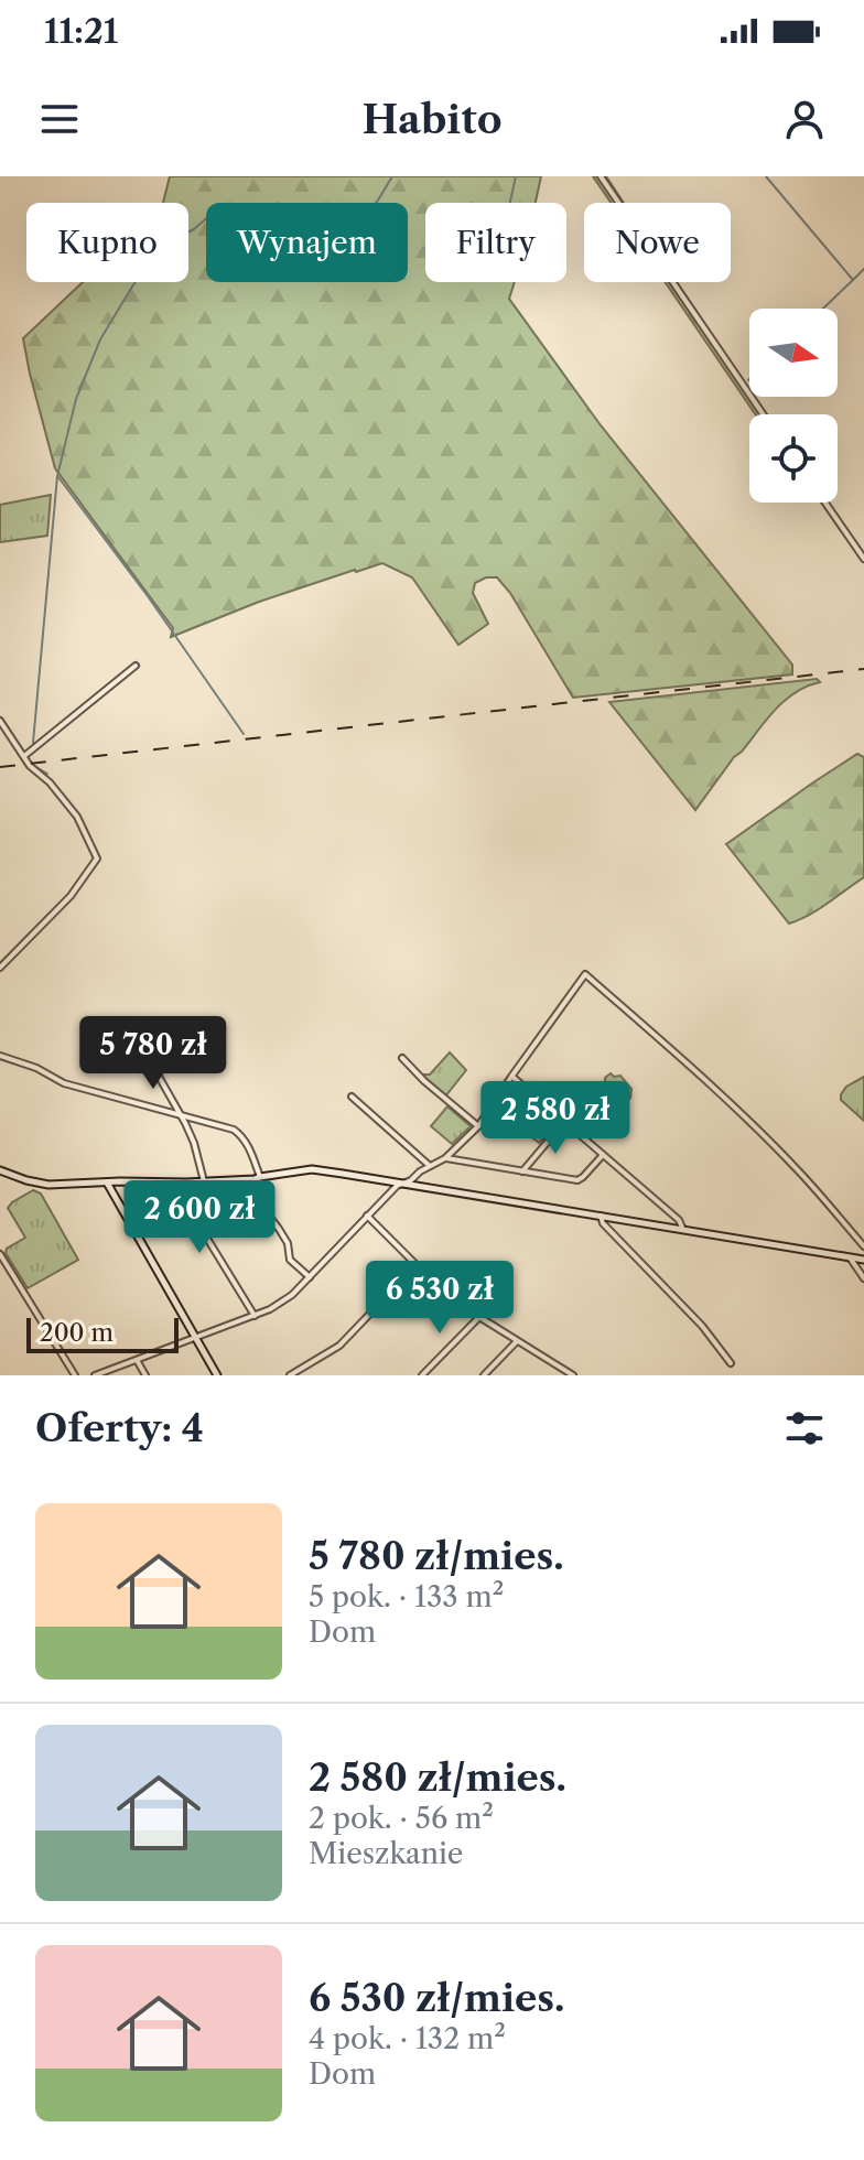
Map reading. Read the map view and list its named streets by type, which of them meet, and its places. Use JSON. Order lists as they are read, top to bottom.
{
  "scale_bar": "200 m",
  "north": "right",
  "page": {
    "status": "11:21",
    "header": "Habito",
    "chip": [
      "Kupno",
      "Wynajem",
      "Filtry",
      "Nowe"
    ],
    "price": [
      "5 780 zł",
      "2 580 zł",
      "2 600 zł",
      "6 530 zł"
    ],
    "scale": "200 m",
    "heading": "Oferty: 4",
    "list": [
      {
        "name": "5 780 zł/mies.",
        "note": "5 pok. · 133 m² · Dom"
      },
      {
        "name": "2 580 zł/mies.",
        "note": "2 pok. · 56 m² · Mieszkanie"
      },
      {
        "name": "6 530 zł/mies.",
        "note": "4 pok. · 132 m² · Dom"
      }
    ]
  }
}
